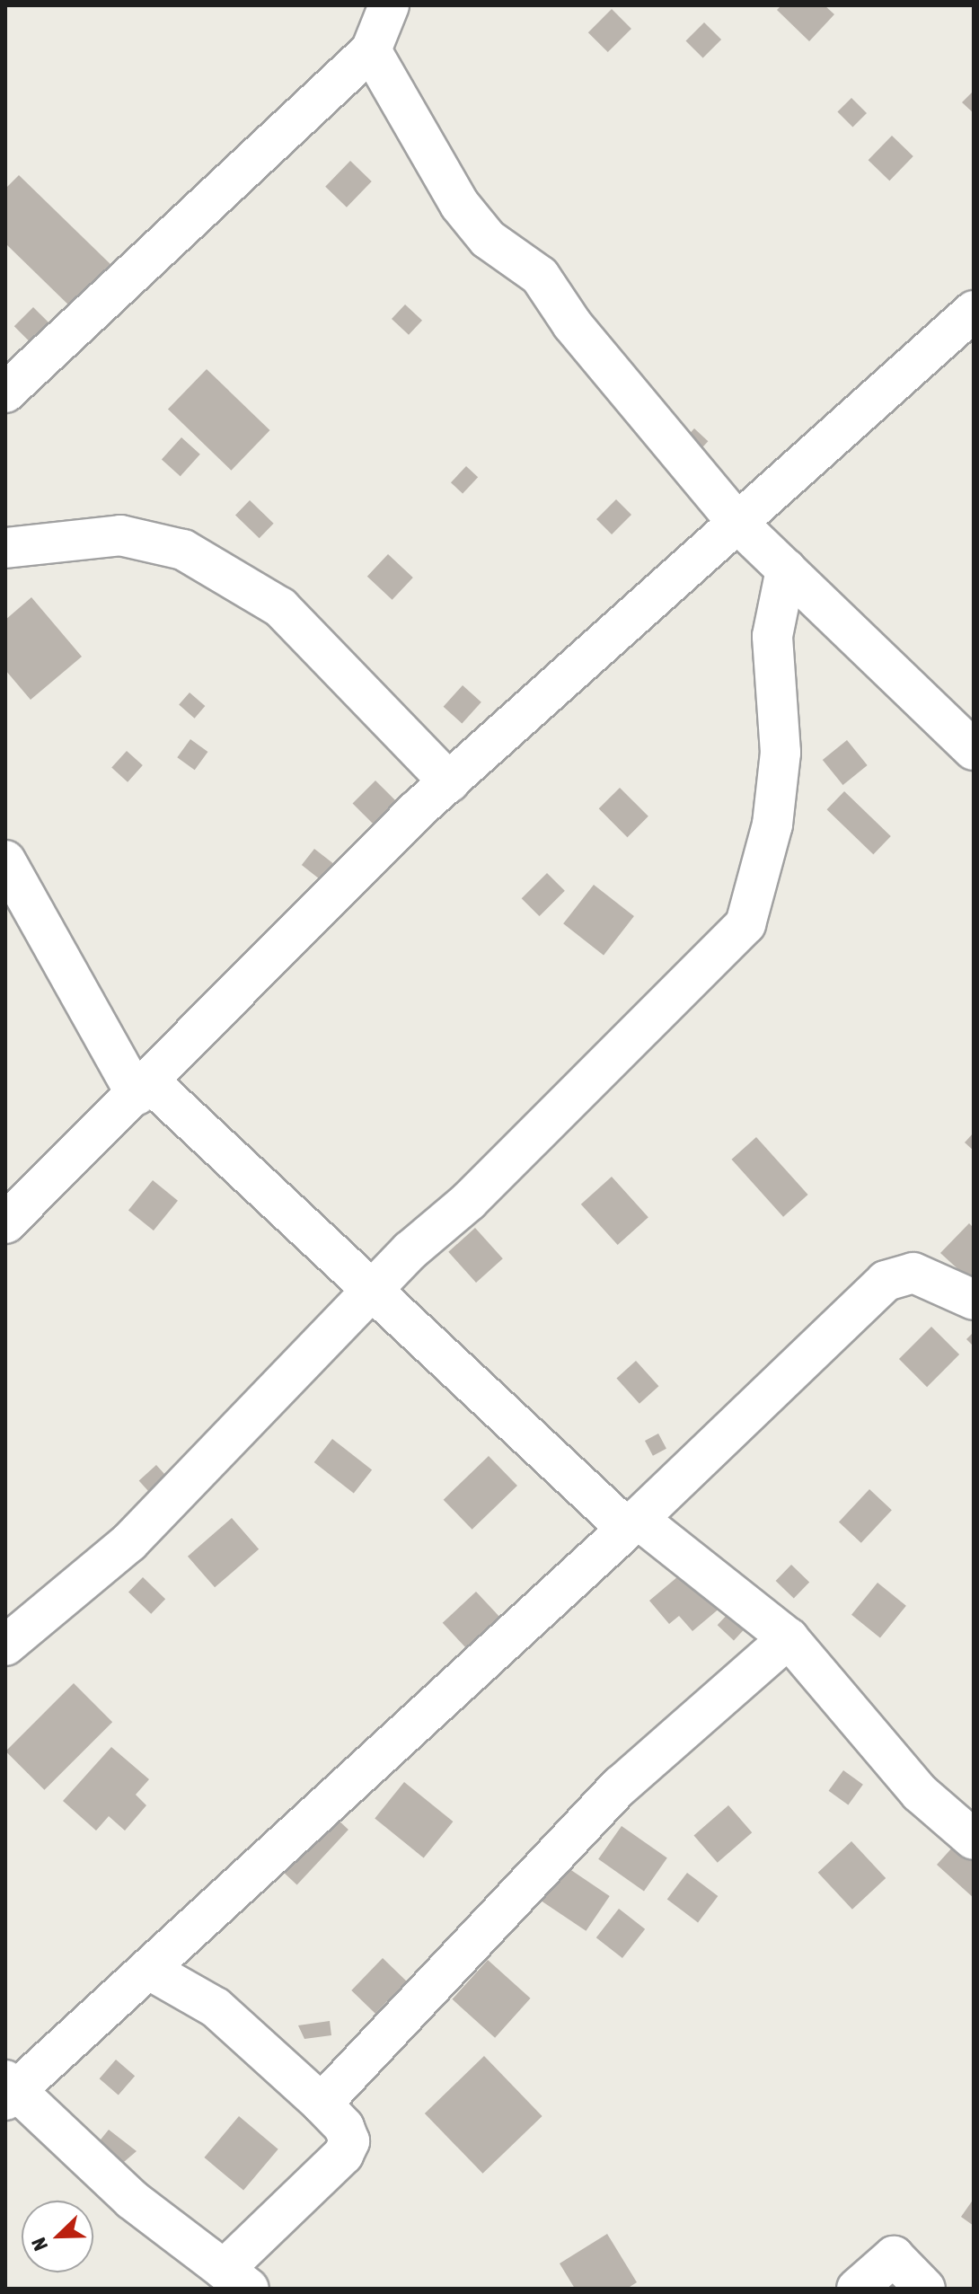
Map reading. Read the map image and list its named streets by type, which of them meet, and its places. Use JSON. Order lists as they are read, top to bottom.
{
  "north": "bottom left"
}
